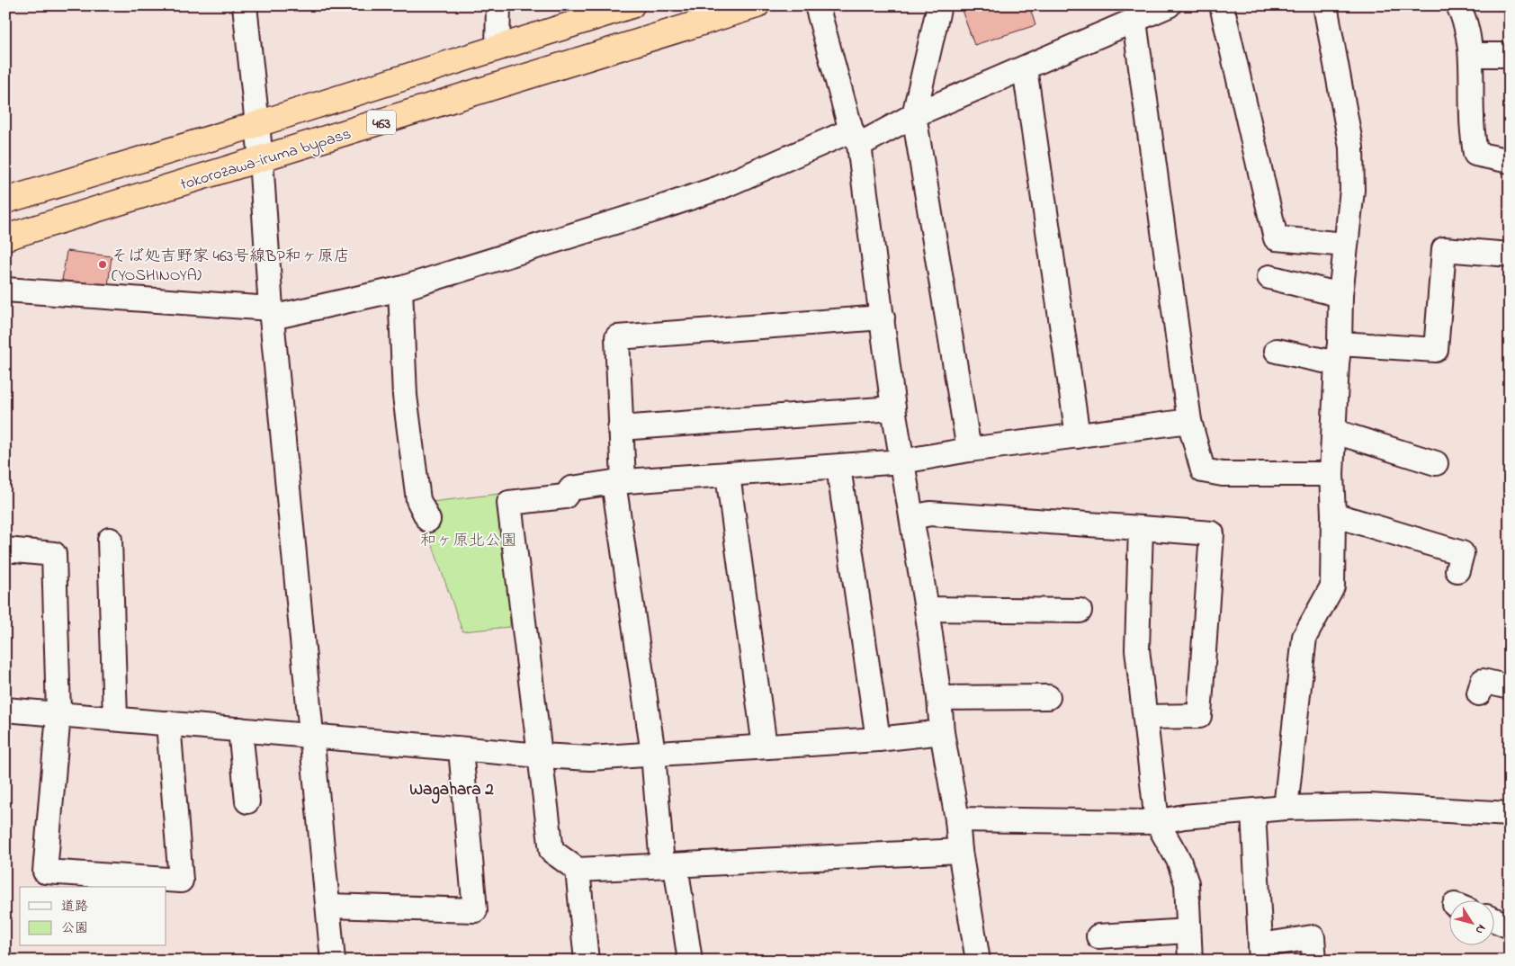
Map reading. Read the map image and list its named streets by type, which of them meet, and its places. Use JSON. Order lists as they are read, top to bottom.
{
  "streets": {
    "highway": ["463", "tokorozawa-iruma bypass"]
  },
  "districts": ["Wagahara 2"],
  "parks": ["和ヶ原北公園"],
  "places": ["そば処吉野家 463号線BP和ヶ原店 (YOSHINOYA)"],
  "legend": ["道路", "公園"],
  "north": "bottom right"
}
